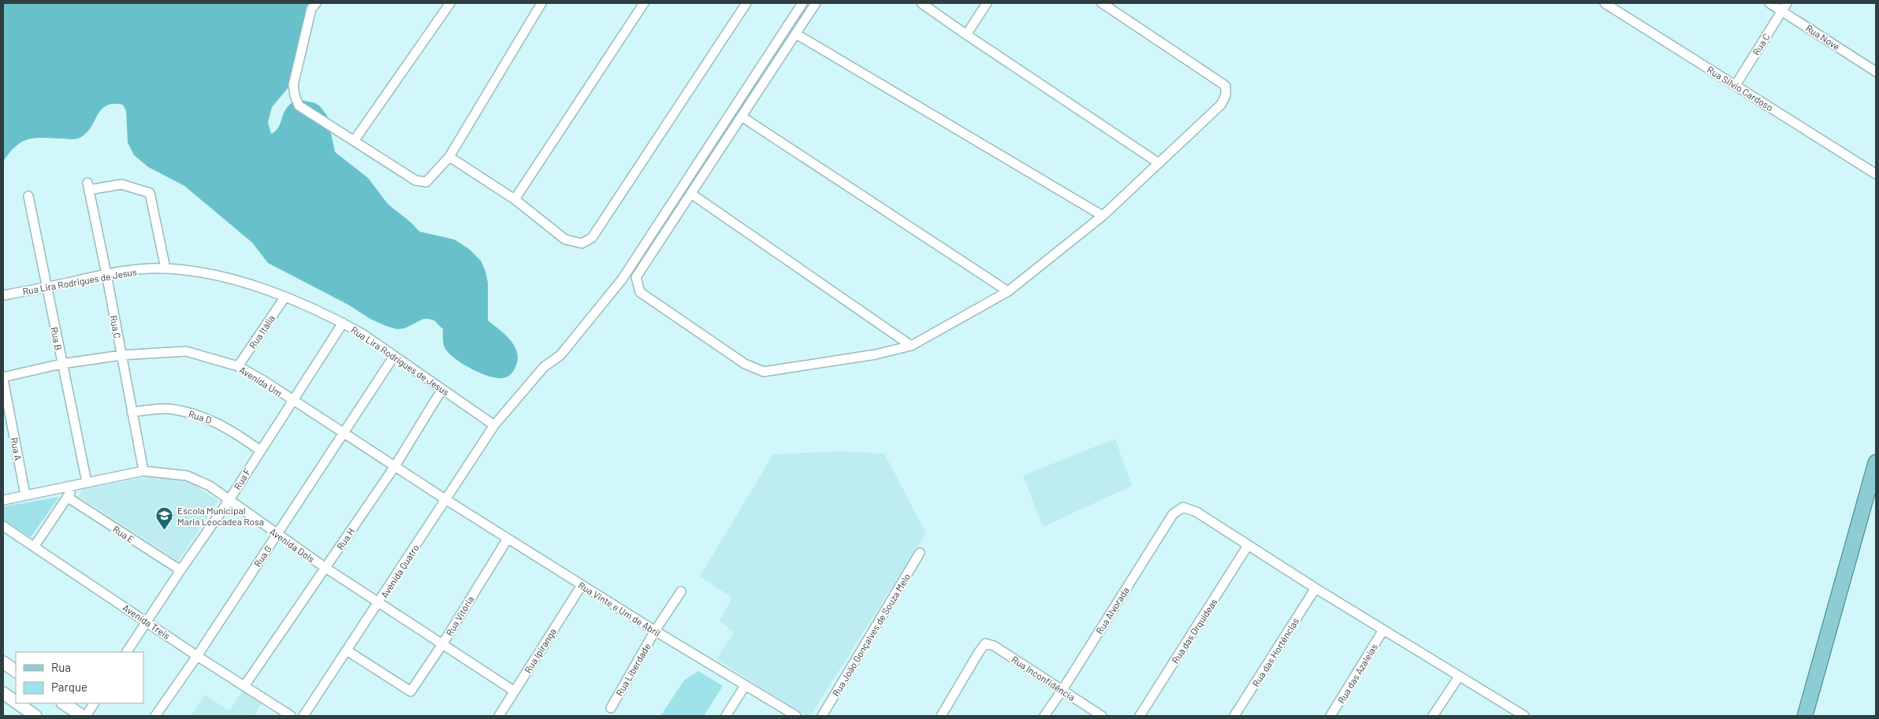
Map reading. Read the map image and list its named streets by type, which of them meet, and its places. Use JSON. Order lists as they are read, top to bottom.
{
  "streets": {
    "street": [
      "Rua Nove",
      "Rua C",
      "Rua Silvio Cardoso",
      "Rua Lira Rodrigues de Jesus",
      "Rua Itália",
      "Rua B",
      "Avenida Um",
      "Rua D",
      "Rua A",
      "Rua F",
      "Rua E",
      "Rua H",
      "Avenida Dois",
      "Rua G",
      "Avenida Quatro",
      "Rua Vinte e Um de Abril",
      "Rua Alvorada",
      "Rua Vitória",
      "Avenida Treis",
      "Rua das Orquídeas",
      "Rua João Gonçalves de Souza Melo",
      "Rua Ipiranga",
      "Rua das Hortências",
      "Rua Liberdade",
      "Rua das Azaleias",
      "Rua Inconfidência"
    ]
  },
  "crossings": [
    ["Rua Nove", "Rua C"],
    ["Rua C", "Rua Silvio Cardoso"],
    ["Rua C", "Rua Lira Rodrigues de Jesus"],
    ["Rua C", "Avenida Um"],
    ["Rua C", "Rua D"],
    ["Rua C", "Avenida Dois"],
    ["Rua Lira Rodrigues de Jesus", "Rua Itália"],
    ["Rua Lira Rodrigues de Jesus", "Rua B"],
    ["Rua Lira Rodrigues de Jesus", "Rua F"],
    ["Rua Lira Rodrigues de Jesus", "Rua H"],
    ["Rua Lira Rodrigues de Jesus", "Rua G"],
    ["Rua Lira Rodrigues de Jesus", "Avenida Quatro"],
    ["Rua Itália", "Avenida Um"],
    ["Rua B", "Avenida Um"],
    ["Rua B", "Avenida Dois"],
    ["Avenida Um", "Rua A"],
    ["Avenida Um", "Rua F"],
    ["Avenida Um", "Rua H"],
    ["Avenida Um", "Rua G"],
    ["Avenida Um", "Avenida Quatro"],
    ["Avenida Um", "Rua Vinte e Um de Abril"],
    ["Rua D", "Rua F"],
    ["Rua A", "Avenida Dois"],
    ["Rua F", "Rua E"],
    ["Rua F", "Avenida Dois"],
    ["Rua F", "Avenida Treis"],
    ["Rua H", "Avenida Dois"],
    ["Rua H", "Avenida Treis"],
    ["Avenida Dois", "Rua G"],
    ["Avenida Dois", "Avenida Quatro"],
    ["Avenida Dois", "Rua Vitória"],
    ["Avenida Dois", "Rua Ipiranga"],
    ["Rua G", "Avenida Treis"],
    ["Avenida Quatro", "Rua Vinte e Um de Abril"],
    ["Avenida Quatro", "Rua Vitória"],
    ["Rua Vinte e Um de Abril", "Rua Vitória"],
    ["Rua Vinte e Um de Abril", "Rua Ipiranga"],
    ["Rua Vinte e Um de Abril", "Rua Liberdade"],
    ["Rua Alvorada", "Rua das Orquídeas"],
    ["Rua Alvorada", "Rua Inconfidência"]
  ],
  "places": {
    "school or university": ["Escola Municipal Maria Leocadea Rosa"]
  },
  "legend": ["Rua", "Parque"]
}
